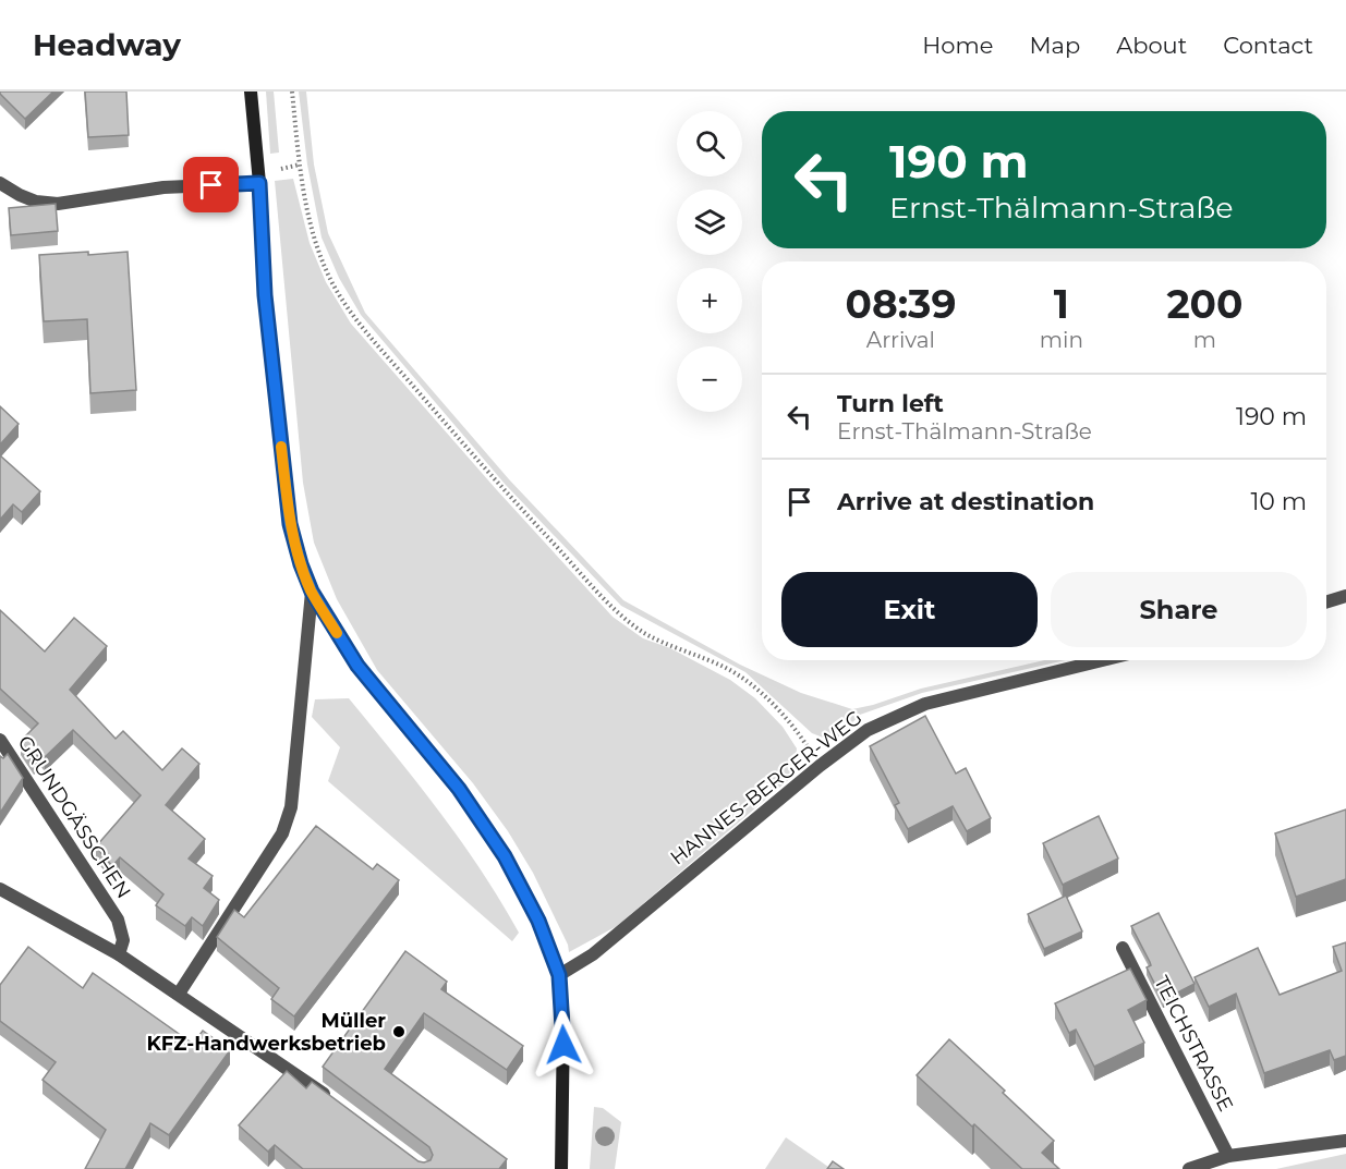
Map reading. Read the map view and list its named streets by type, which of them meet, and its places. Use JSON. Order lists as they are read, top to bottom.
{
  "streets": {
    "street": ["HANNES-BERGER-WEG", "GRUNDGÄSSCHEN", "TEICHSTRASSE"]
  },
  "places": ["Müller KFZ-Handwerksbetrieb"],
  "page": {
    "header": "Headway",
    "nav": [
      "Home",
      "Map",
      "About",
      "Contact"
    ],
    "map_buttons": ["+", "−"],
    "turn": ["190 m", "Ernst-Thälmann-Straße"],
    "eta": [
      "08:39",
      "Arrival",
      "1",
      "min",
      "200",
      "m"
    ],
    "list": [
      {
        "name": "Turn left",
        "note": "Ernst-Thälmann-Straße",
        "value": "190 m"
      },
      {
        "name": "Arrive at destination",
        "value": "10 m"
      }
    ],
    "buttons": ["Exit", "Share"]
  }
}
